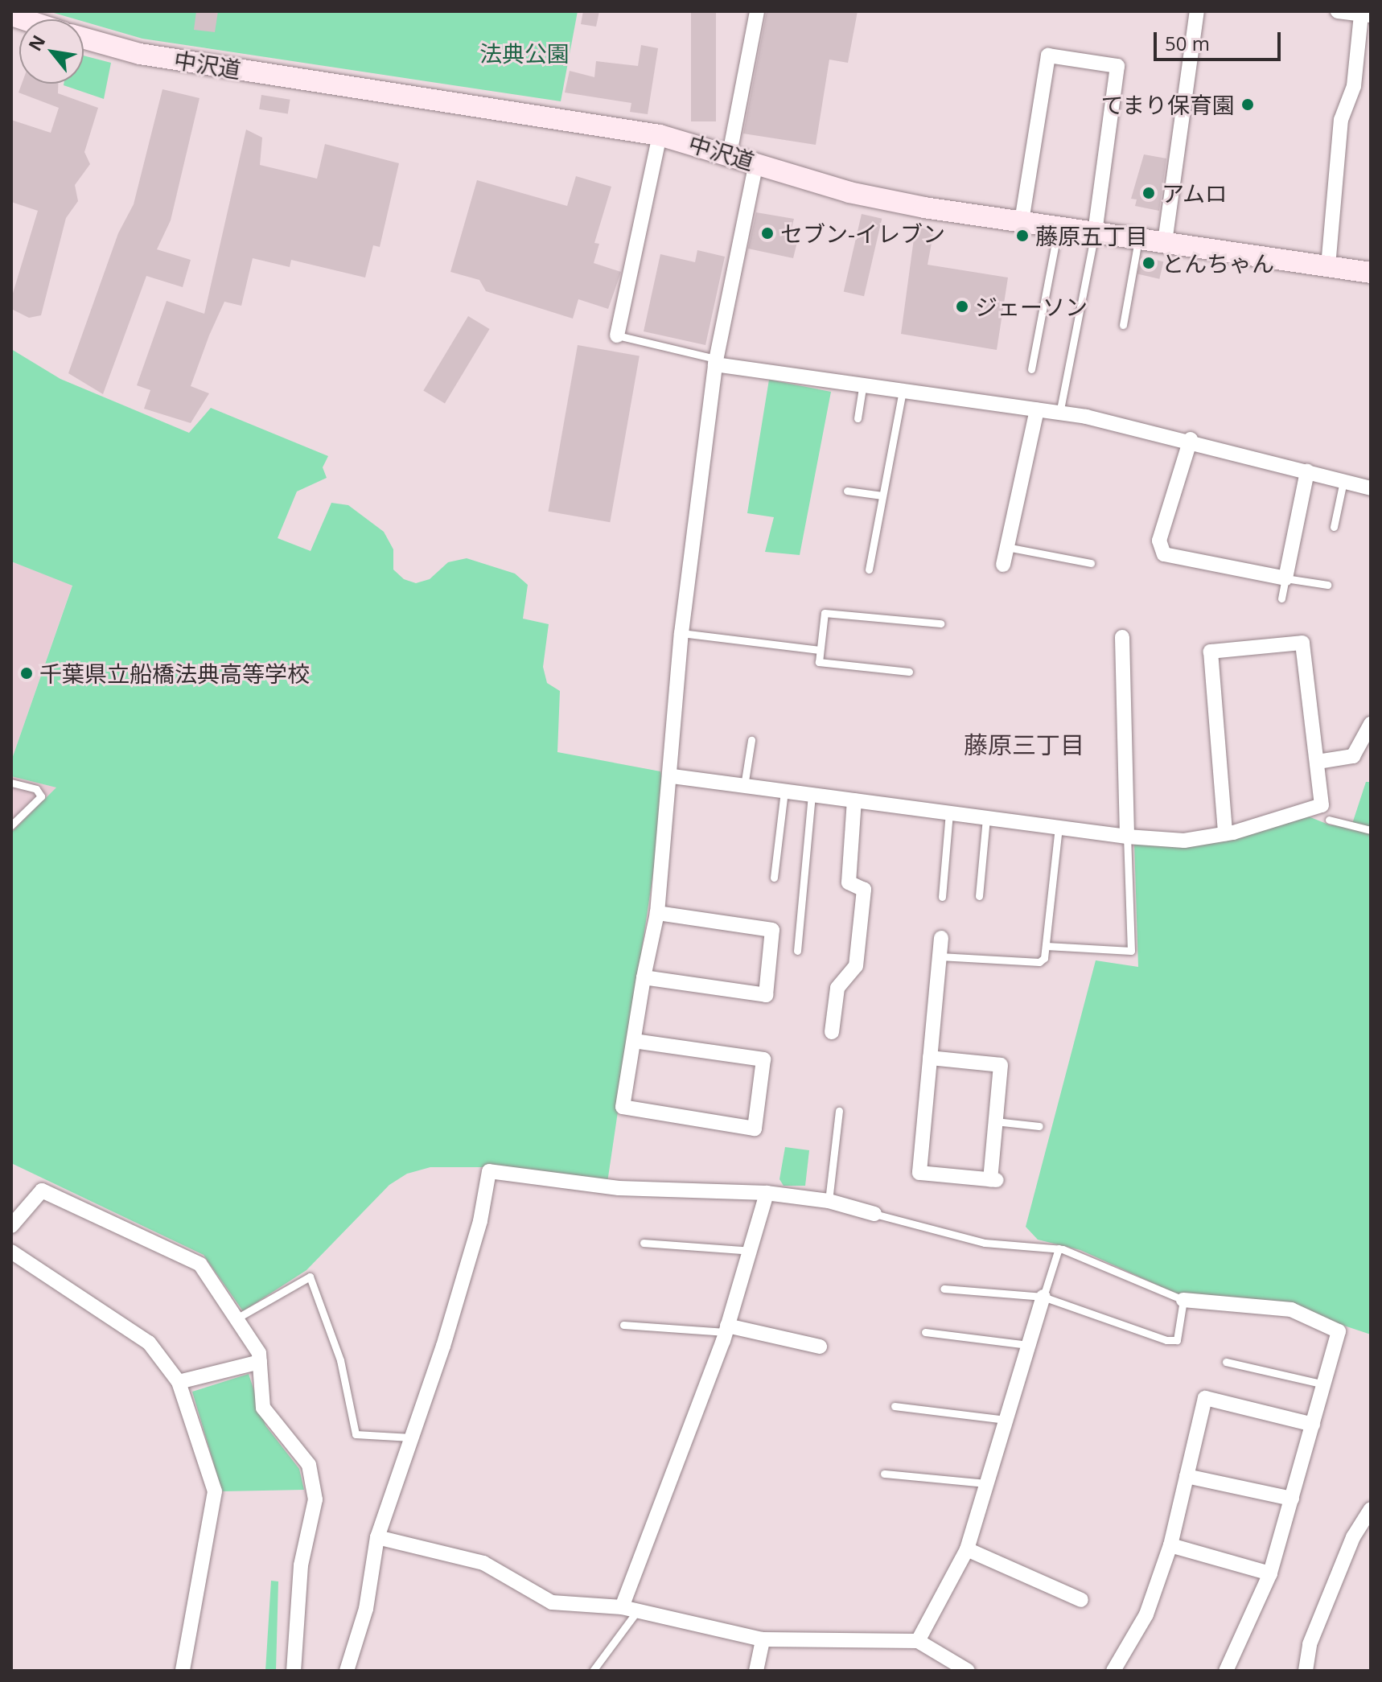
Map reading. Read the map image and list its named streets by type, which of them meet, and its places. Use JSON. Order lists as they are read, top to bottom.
{
  "streets": {
    "street": ["中沢道"]
  },
  "districts": ["藤原三丁目"],
  "parks": ["法典公園"],
  "places": [
    "てまり保育園",
    "アムロ",
    "セブン-イレブン",
    "藤原五丁目",
    "とんちゃん",
    "ジェーソン",
    "千葉県立船橋法典高等学校"
  ],
  "scale_bar": "50 m",
  "north": "top left"
}
